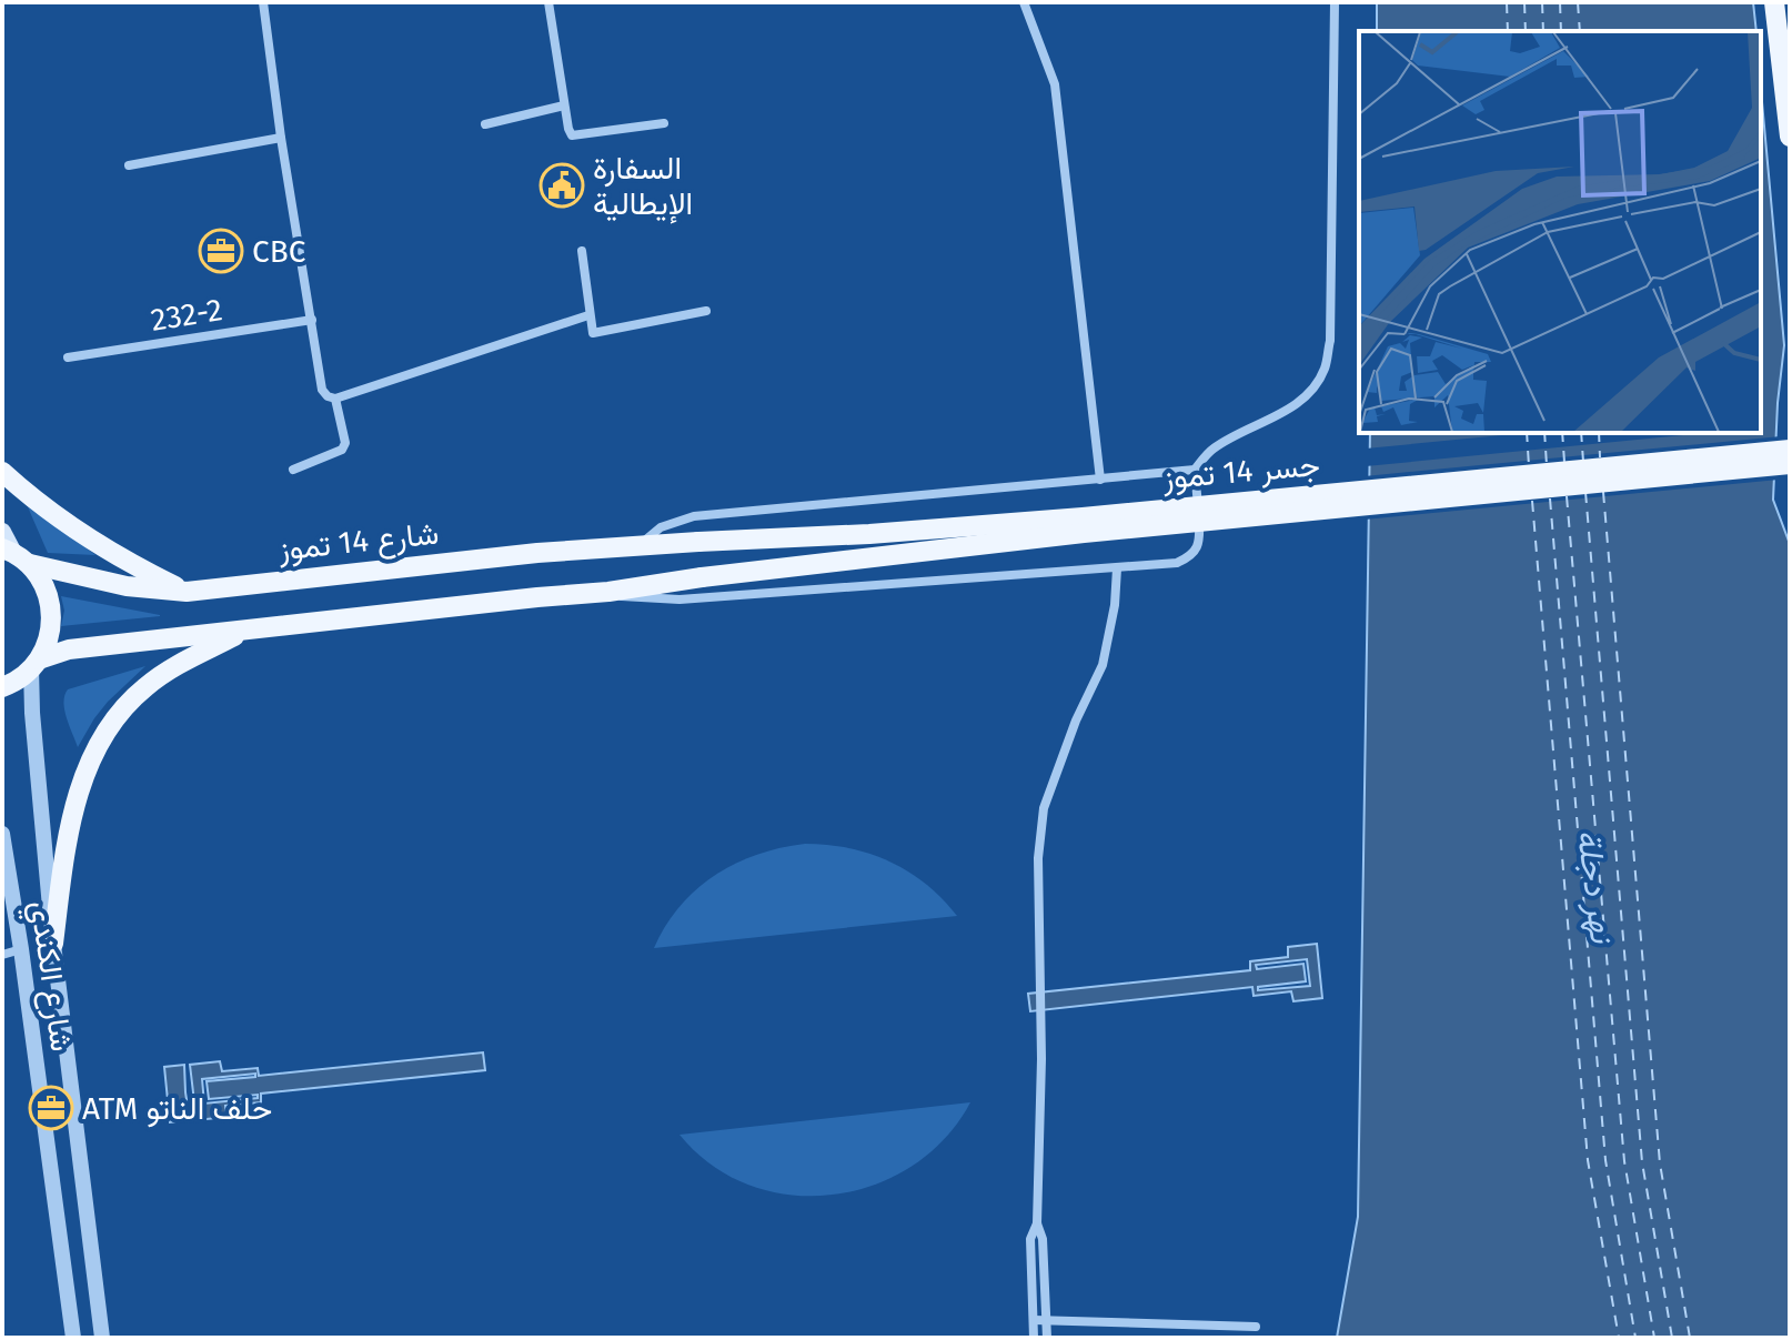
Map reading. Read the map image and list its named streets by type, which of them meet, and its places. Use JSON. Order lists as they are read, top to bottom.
{
  "streets": {
    "main road": ["جسر 14 تموز", "شارع 14 تموز"],
    "street": ["232-2", "شارع الكندي"]
  },
  "crossings": [
    ["جسر 14 تموز", "شارع 14 تموز"]
  ],
  "water": ["نهر دجلة"],
  "places": {
    "public building": ["السفارة الإيطالية"],
    "office": ["CBC", "ATM حلف الناتو"]
  }
}
